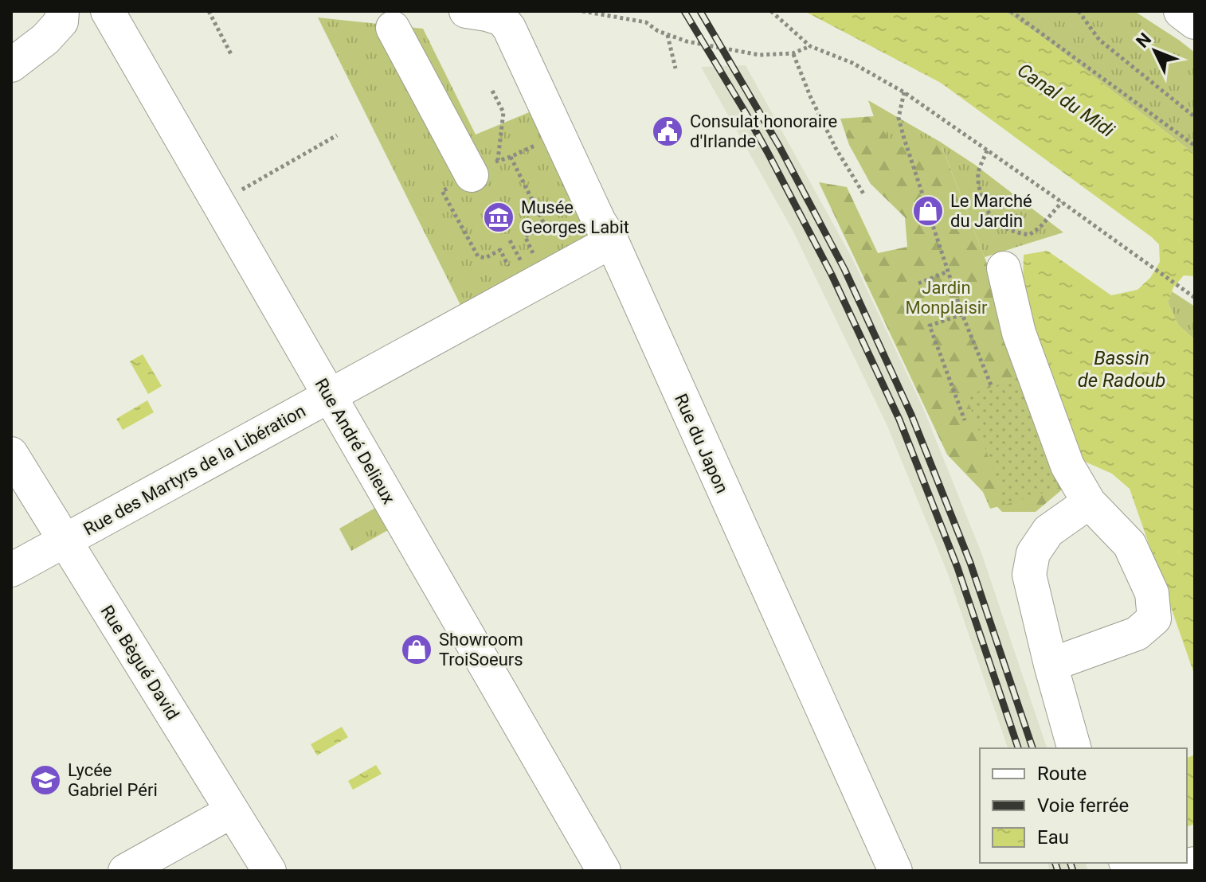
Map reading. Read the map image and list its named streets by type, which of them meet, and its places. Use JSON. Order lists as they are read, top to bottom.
{
  "streets": {
    "street": [
      "Rue André Delieux",
      "Rue du Japon",
      "Rue des Martyrs de la Libération",
      "Rue Bègué David"
    ]
  },
  "crossings": [
    ["Rue André Delieux", "Rue des Martyrs de la Libération"],
    ["Rue du Japon", "Rue des Martyrs de la Libération"],
    ["Rue des Martyrs de la Libération", "Rue Bègué David"]
  ],
  "water": ["Canal du Midi", "Bassin de Radoub"],
  "parks": ["Jardin Monplaisir"],
  "places": {
    "public building": ["Consulat honoraire d'Irlande"],
    "shop": ["Le Marché du Jardin", "Showroom TroiSoeurs"],
    "museum": ["Musée Georges Labit"],
    "school or university": ["Lycée Gabriel Péri"]
  },
  "legend": ["Route", "Voie ferrée", "Eau"],
  "north": "top left"
}
